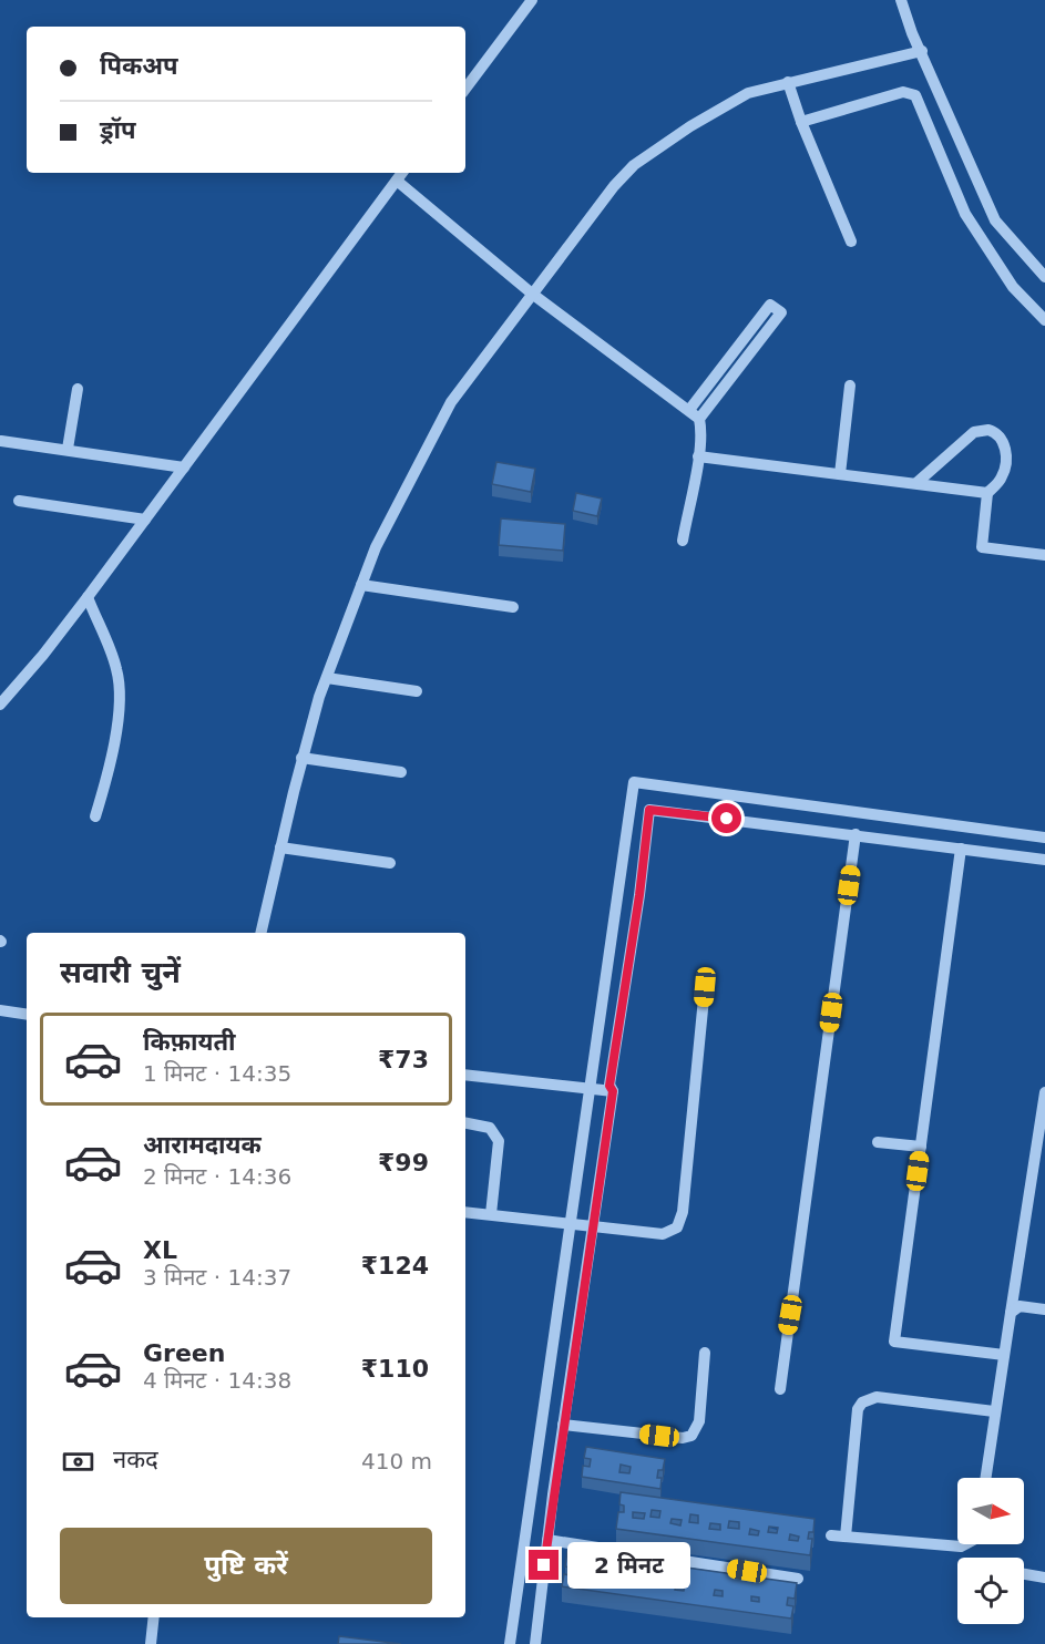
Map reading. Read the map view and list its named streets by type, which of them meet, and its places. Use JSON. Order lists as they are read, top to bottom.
{
  "north": "right",
  "page": {
    "banner": ["पिकअप", "ड्रॉप"],
    "heading": "सवारी चुनें",
    "list": [
      {
        "name": "किफ़ायती",
        "note": "1 मिनट · 14:35",
        "value": "₹73"
      },
      {
        "name": "आरामदायक",
        "note": "2 मिनट · 14:36",
        "value": "₹99"
      },
      {
        "name": "XL",
        "note": "3 मिनट · 14:37",
        "value": "₹124"
      },
      {
        "name": "Green",
        "note": "4 मिनट · 14:38",
        "value": "₹110"
      }
    ],
    "pay": ["नकद", "410 m"],
    "buttons": "पुष्टि करें",
    "bubble": "2 मिनट"
  }
}
